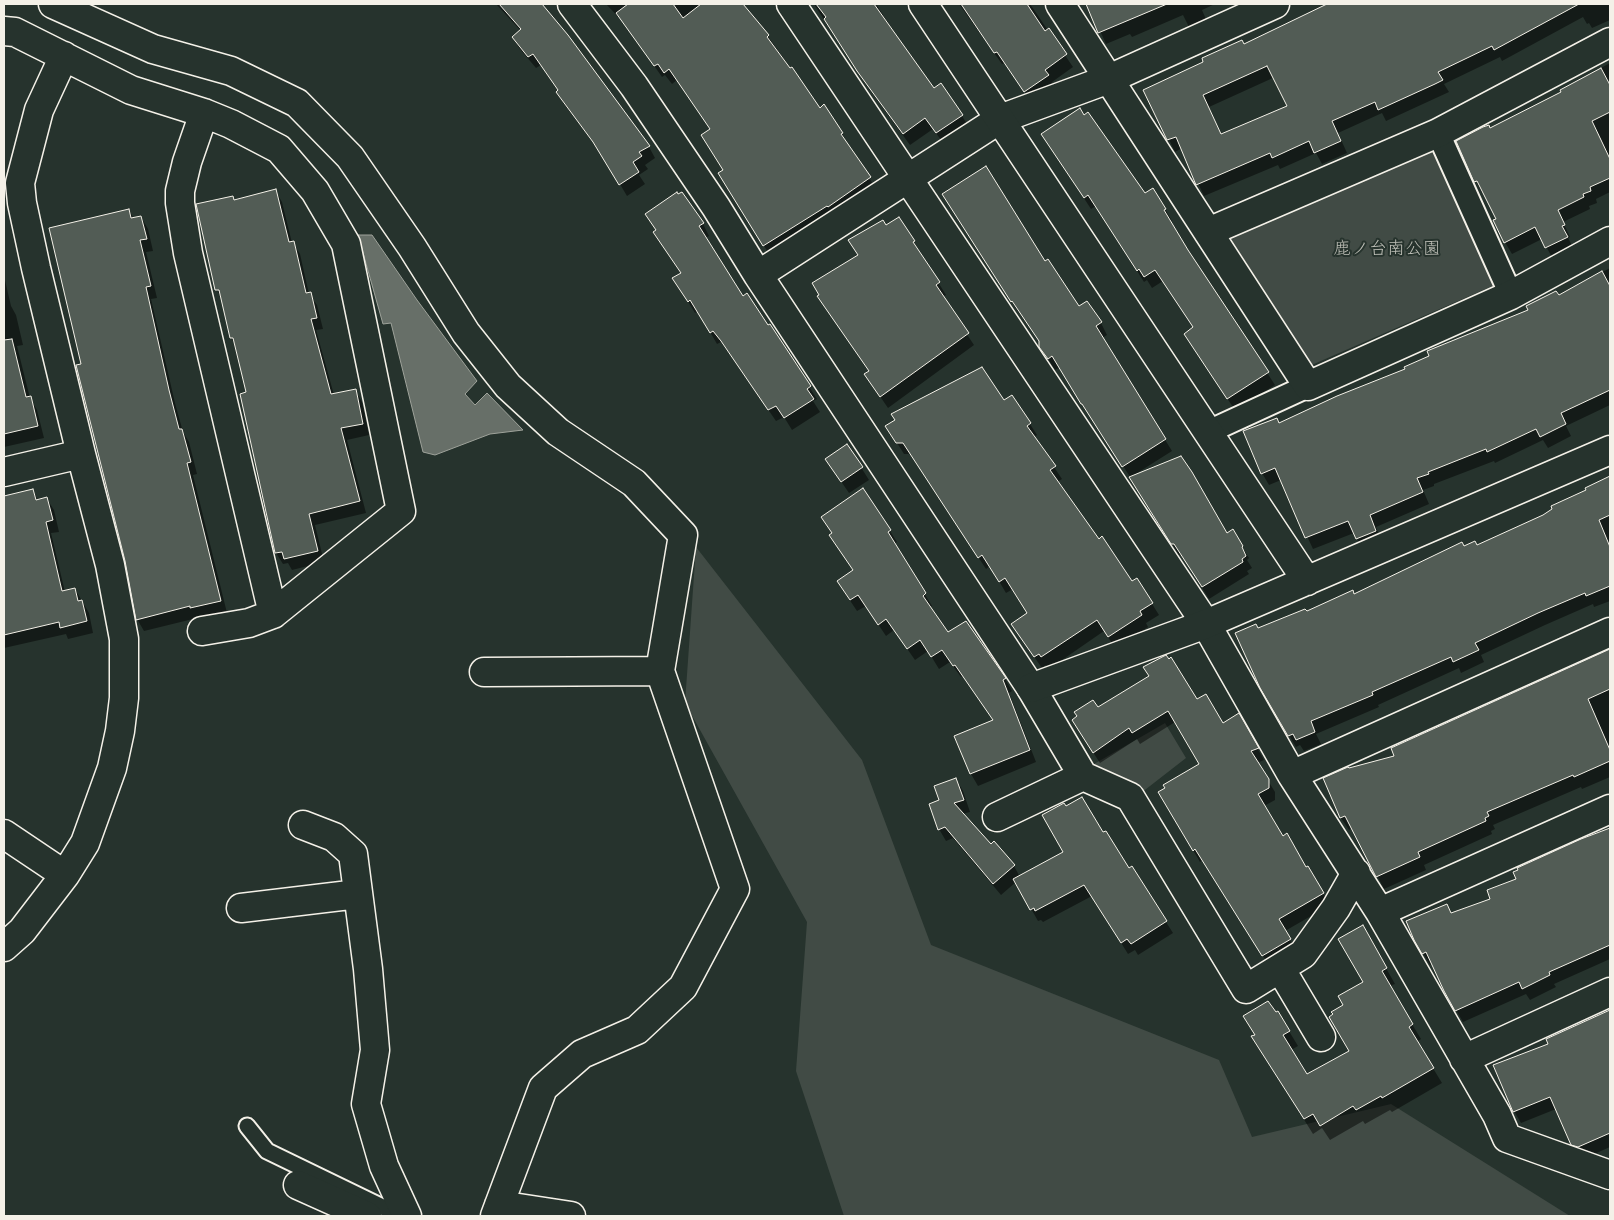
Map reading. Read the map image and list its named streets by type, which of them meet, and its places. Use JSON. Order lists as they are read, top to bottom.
{
  "parks": ["鹿ノ台南公園"]
}
